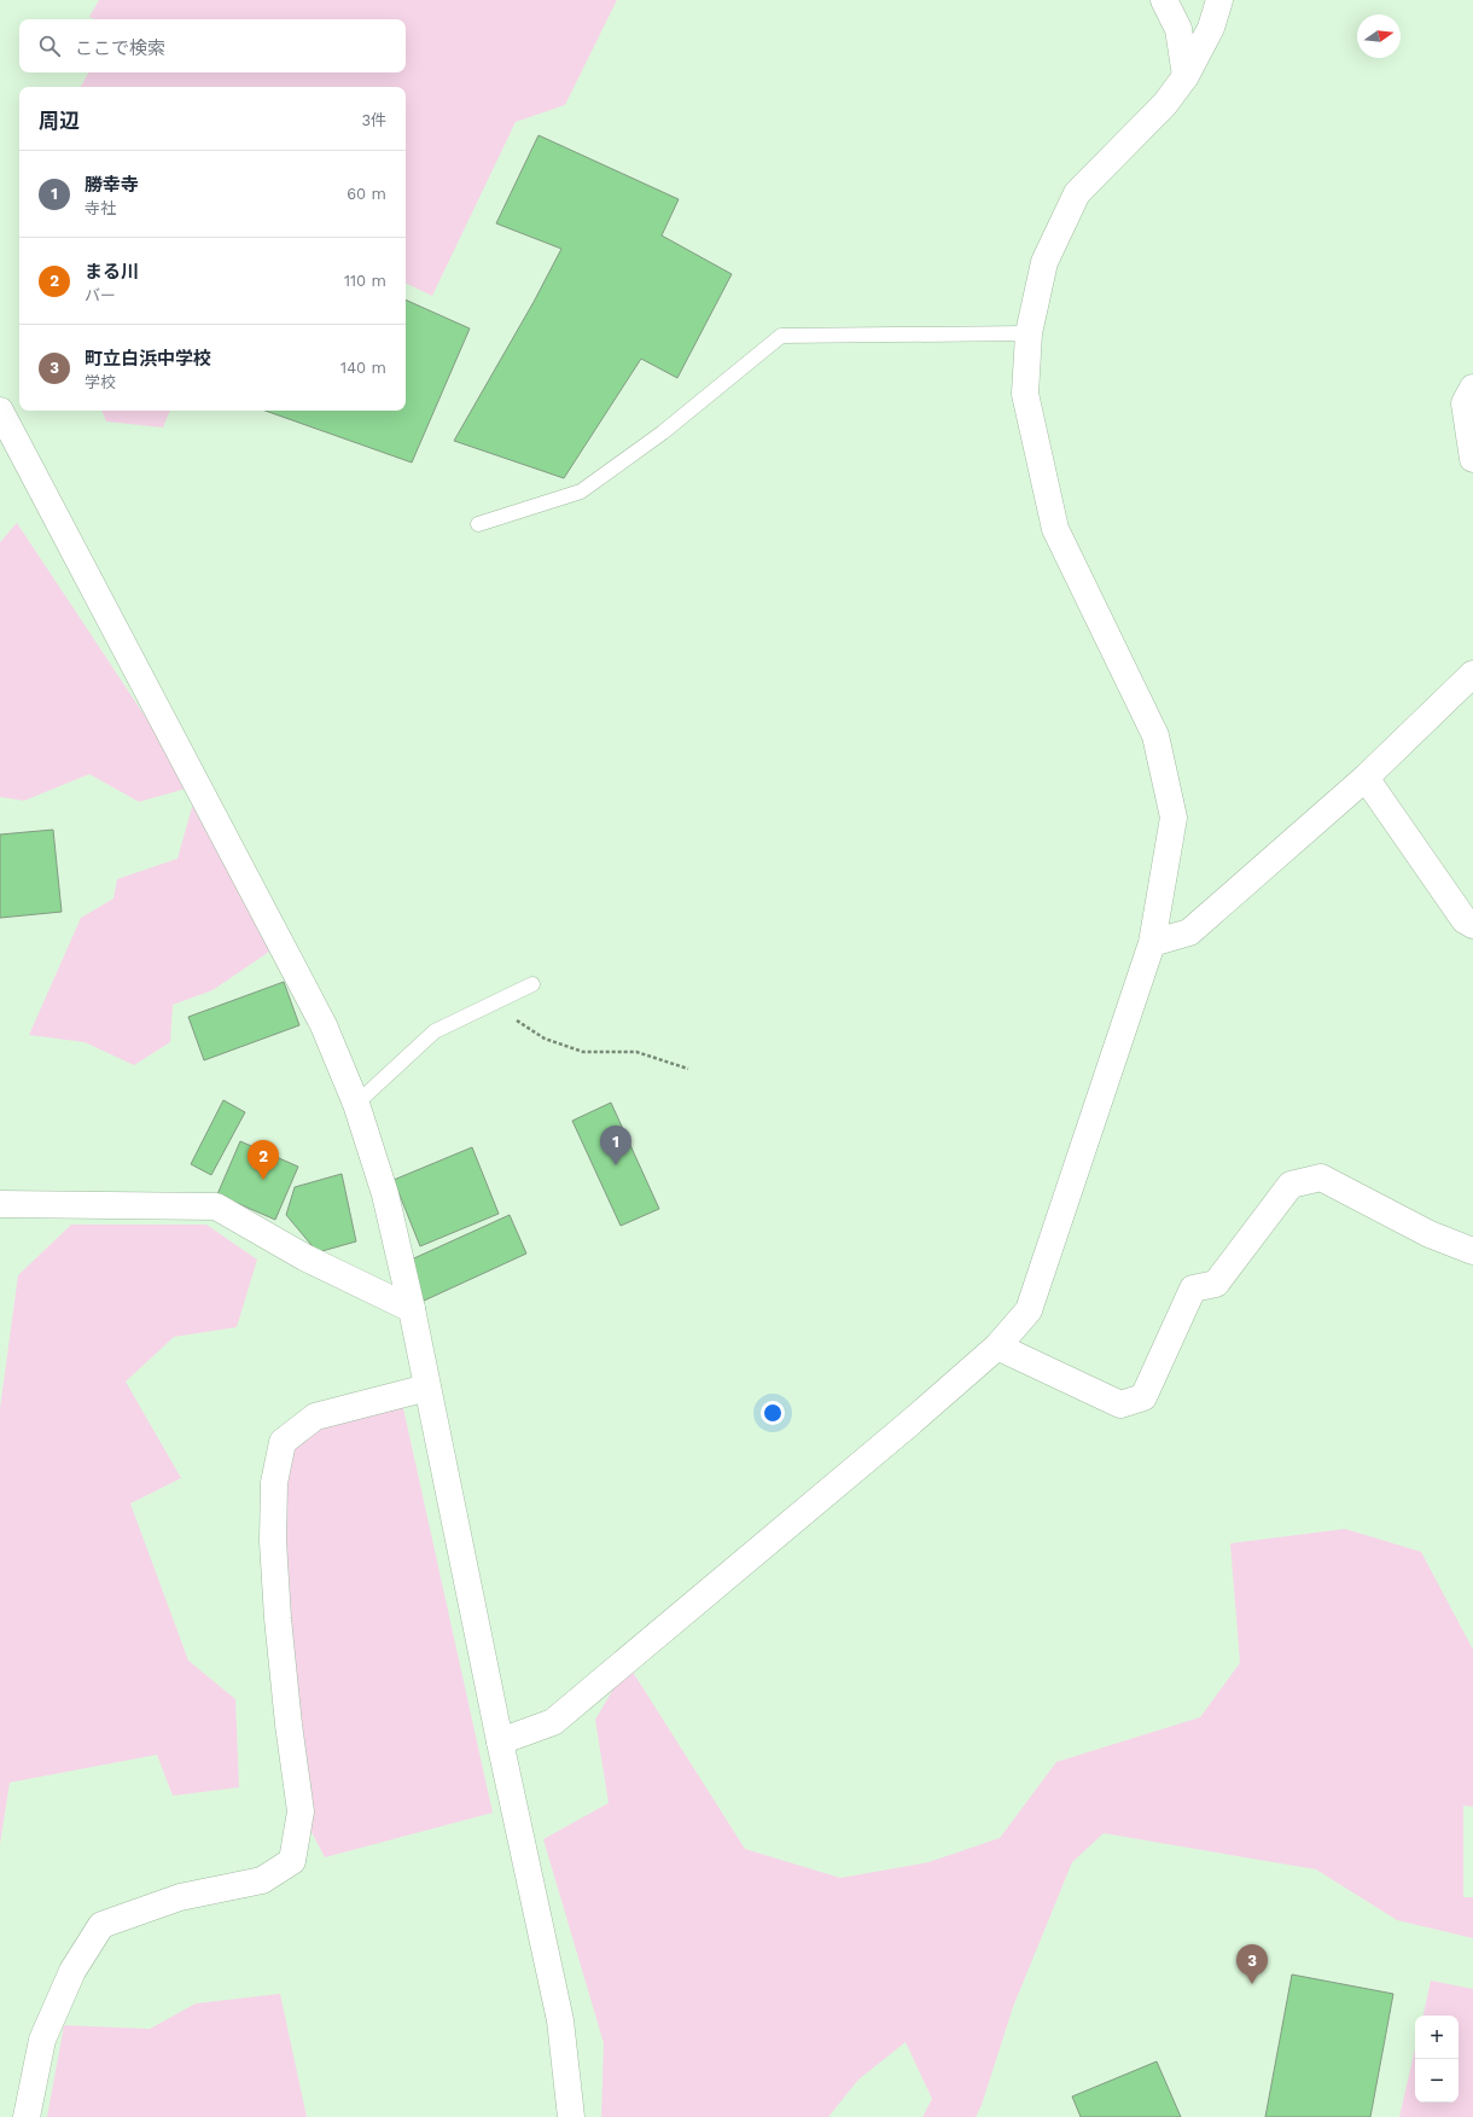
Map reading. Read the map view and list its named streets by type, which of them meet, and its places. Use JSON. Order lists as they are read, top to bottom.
{
  "north": "right",
  "page": {
    "search": "ここで検索",
    "heading": ["周辺", "3件"],
    "list": [
      {
        "mark": "1",
        "name": "勝幸寺",
        "note": "寺社",
        "value": "60 m"
      },
      {
        "mark": "2",
        "name": "まる川",
        "note": "バー",
        "value": "110 m"
      },
      {
        "mark": "3",
        "name": "町立白浜中学校",
        "note": "学校",
        "value": "140 m"
      }
    ],
    "pins": ["1", "2", "3"],
    "map_buttons": ["+", "−"]
  }
}
